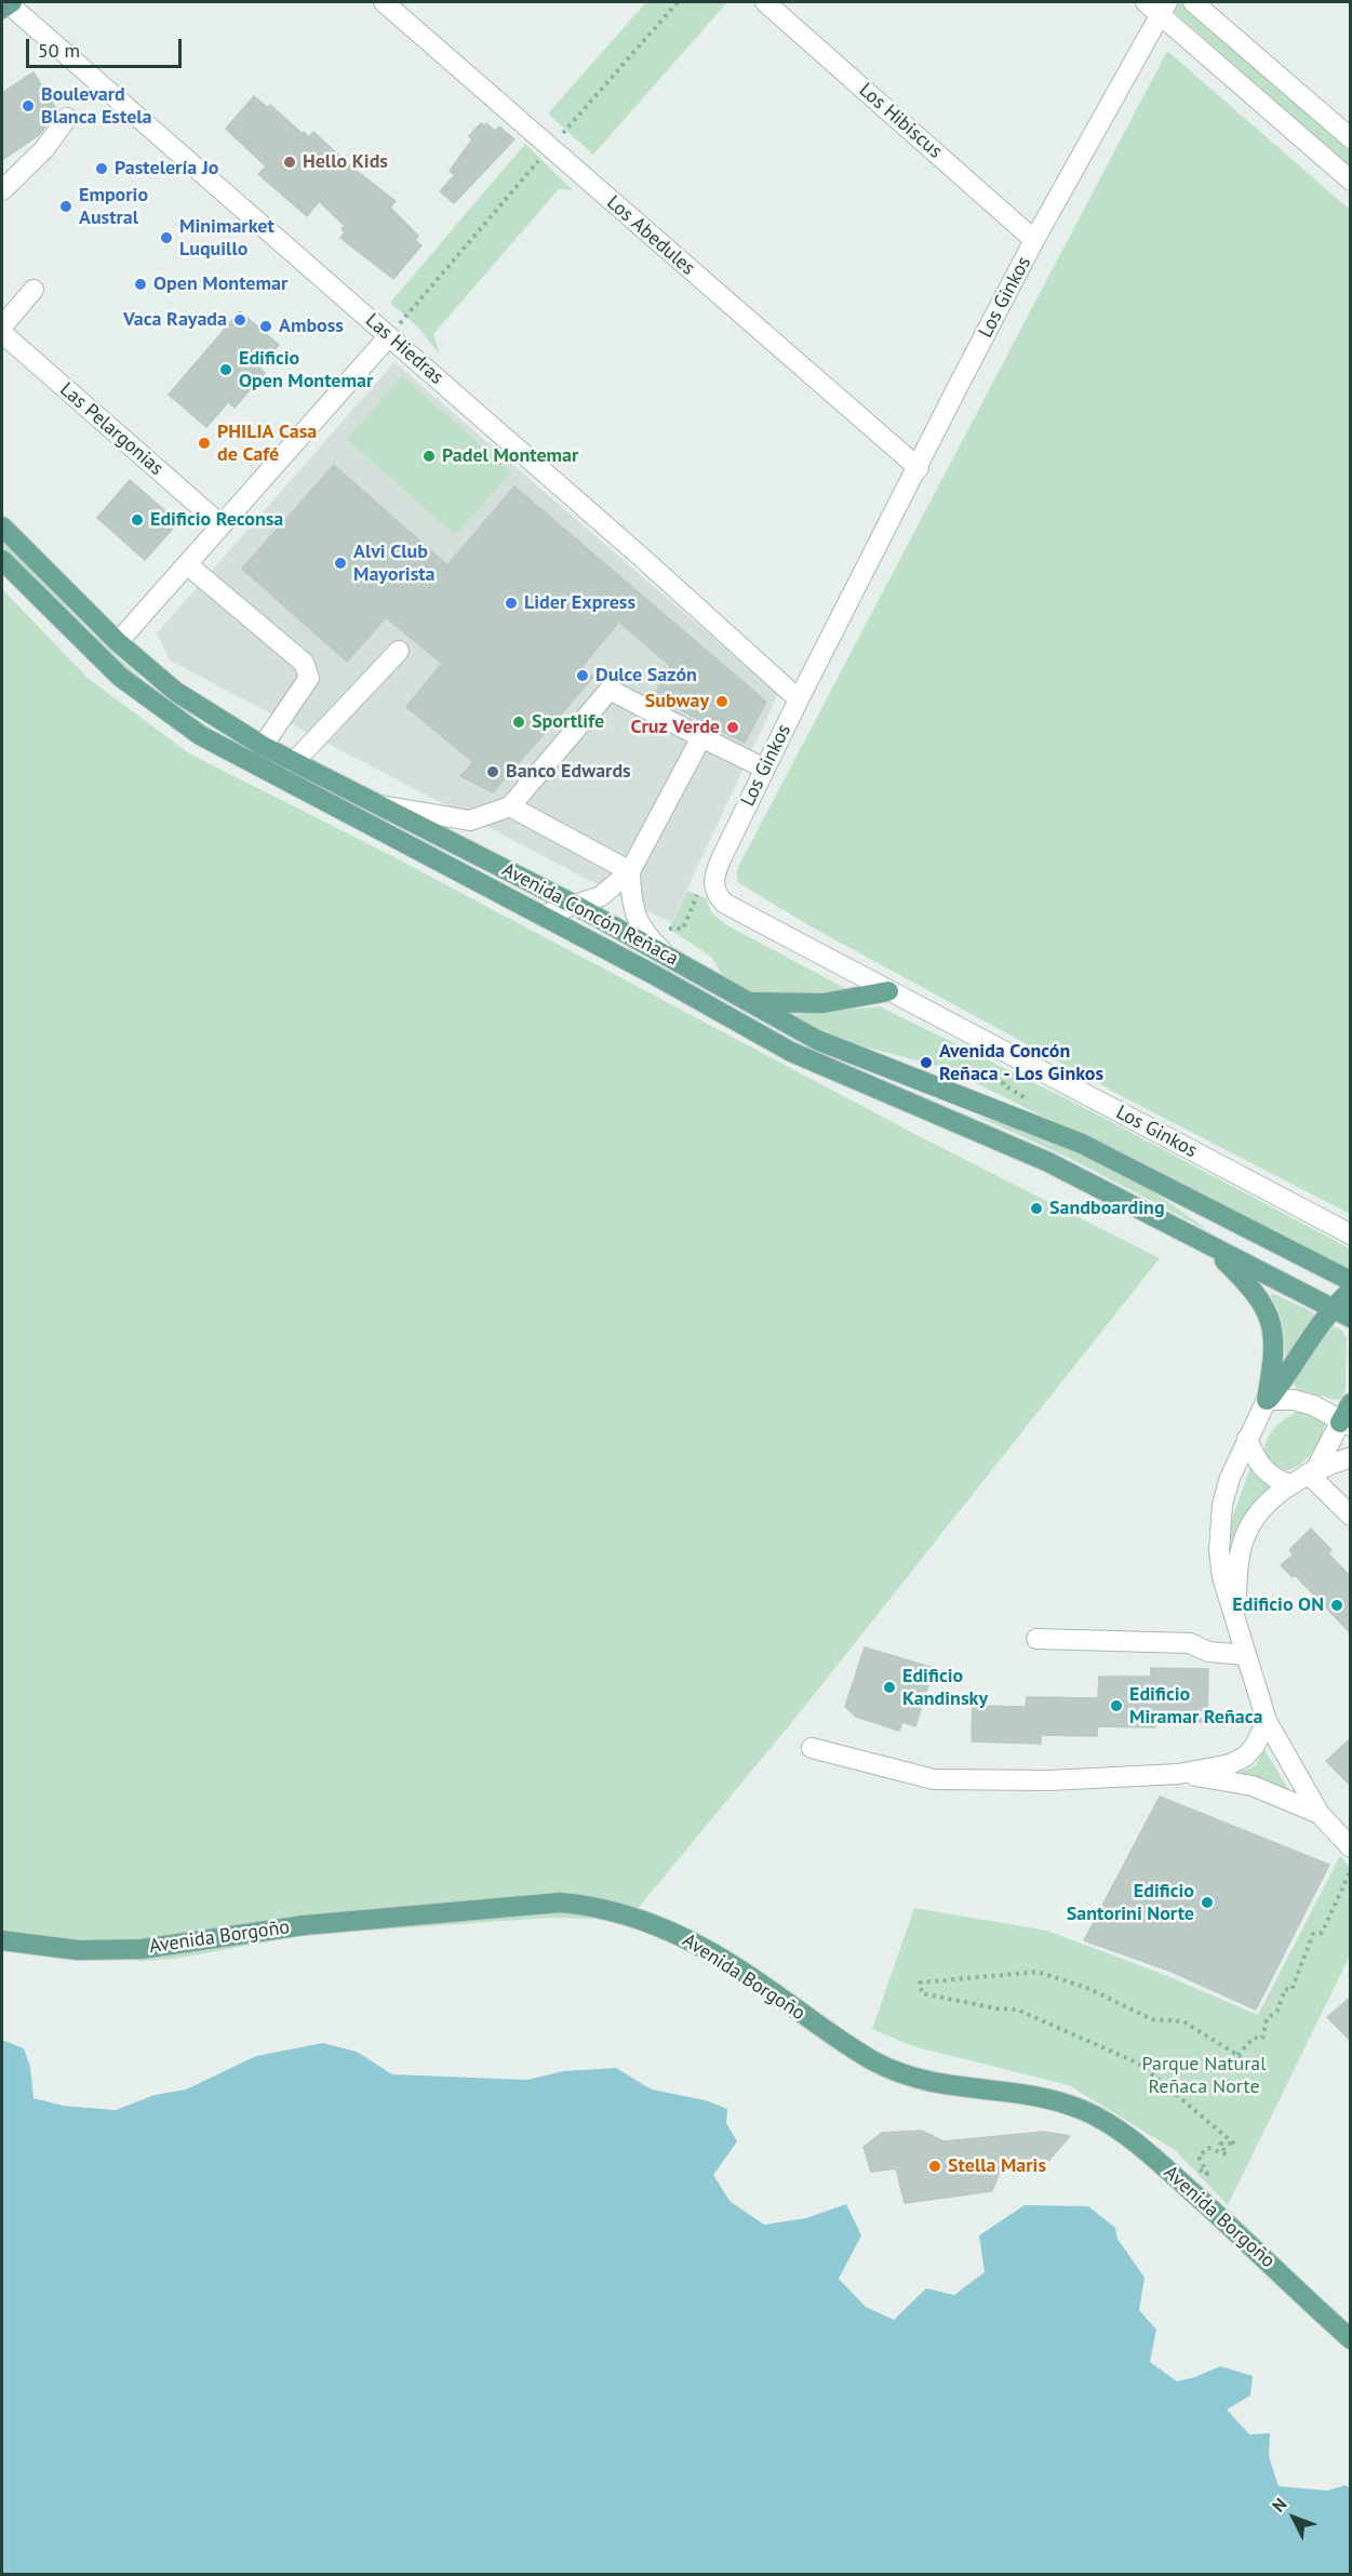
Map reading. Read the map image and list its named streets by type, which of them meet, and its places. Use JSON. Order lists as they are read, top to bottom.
{
  "streets": {
    "main road": ["Avenida Concón Reñaca", "Avenida Borgoño"],
    "street": [
      "Los Hibiscus",
      "Los Abedules",
      "Los Ginkos",
      "Las Hiedras",
      "Las Pelargonias"
    ]
  },
  "crossings": [
    ["Los Hibiscus", "Los Ginkos"],
    ["Los Abedules", "Los Ginkos"],
    ["Los Ginkos", "Las Hiedras"]
  ],
  "parks": ["Parque Natural Reñaca Norte"],
  "places": [
    "Boulevard Blanca Estela",
    "Hello Kids",
    "Pastelería Jo",
    "Emporio Austral",
    "Minimarket Luquillo",
    "Open Montemar",
    "Vaca Rayada",
    "Amboss",
    "Edificio Open Montemar",
    "PHILIA Casa de Café",
    "Padel Montemar",
    "Edificio Reconsa",
    "Alvi Club Mayorista",
    "Lider Express",
    "Dulce Sazón",
    "Subway",
    "Sportlife",
    "Cruz Verde",
    "Banco Edwards",
    "Avenida Concón Reñaca - Los Ginkos",
    "Sandboarding",
    "Edificio ON",
    "Edificio Kandinsky",
    "Edificio Miramar Reñaca",
    "Edificio Santorini Norte",
    "Stella Maris"
  ],
  "scale_bar": "50 m",
  "north": "top left"
}
